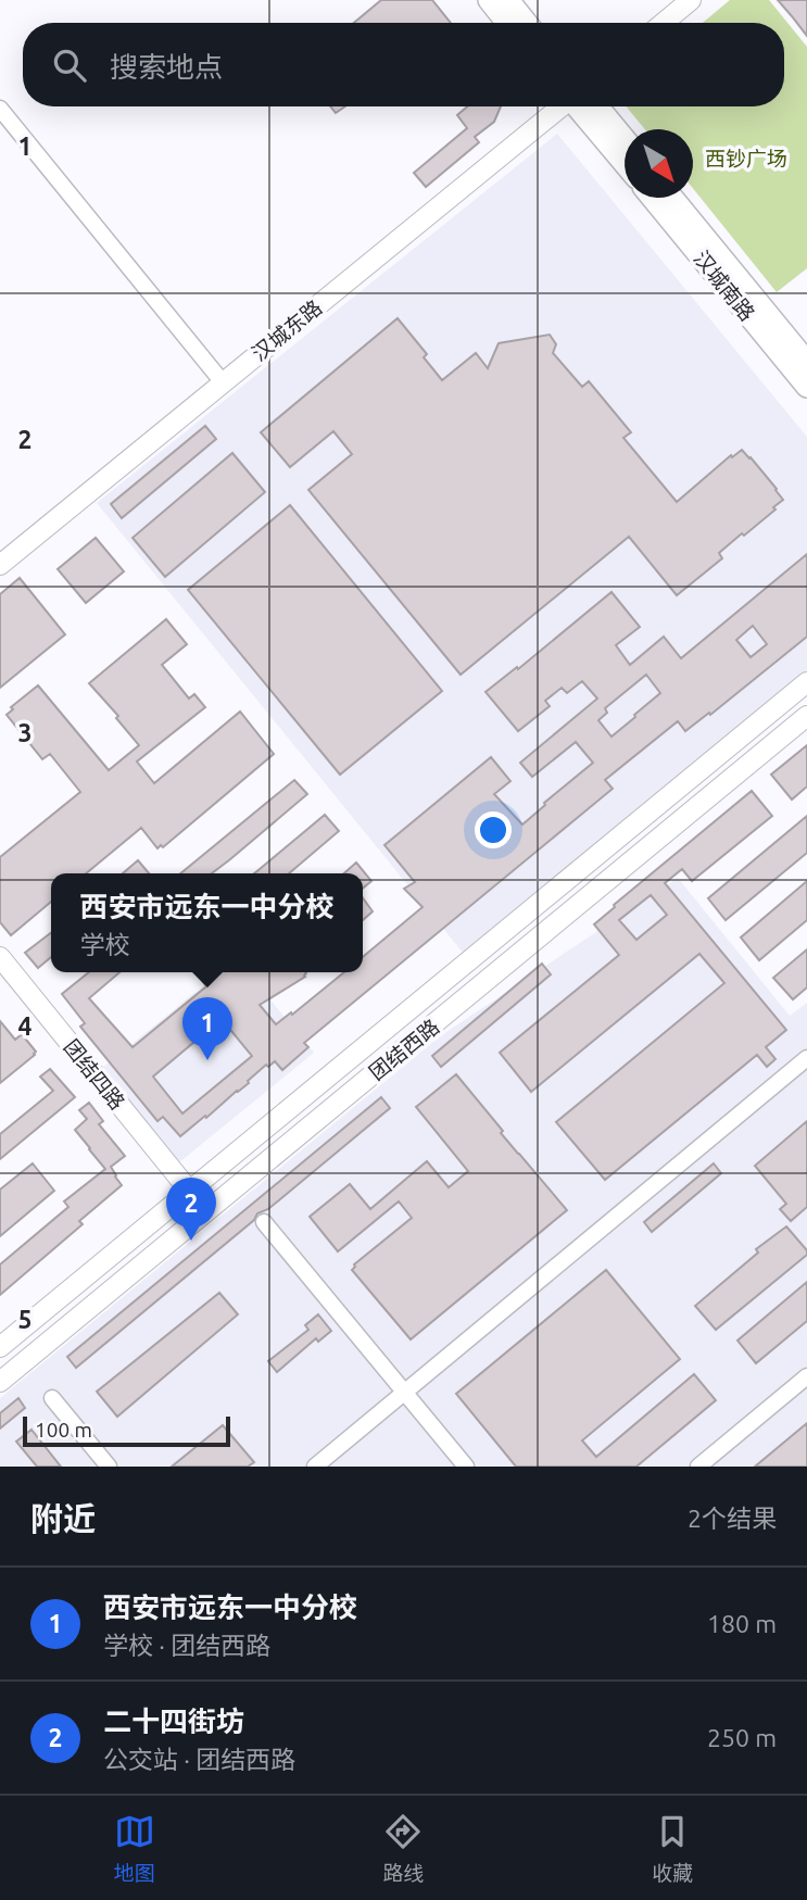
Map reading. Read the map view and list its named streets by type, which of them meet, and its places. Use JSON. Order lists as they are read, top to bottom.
{
  "streets": {
    "main road": ["汉城南路"],
    "street": ["汉城东路", "团结西路", "团结四路"]
  },
  "crossings": [
    ["团结西路", "团结四路"]
  ],
  "parks": ["西钞广场"],
  "scale_bar": "100 m",
  "north": "bottom right",
  "page": {
    "search": "搜索地点",
    "popup": ["西安市远东一中分校", "学校"],
    "pins": ["1", "2"],
    "scale": "100 m",
    "heading": ["附近", "2个结果"],
    "list": [
      {
        "mark": "1",
        "name": "西安市远东一中分校",
        "note": "学校 · 团结西路",
        "value": "180 m"
      },
      {
        "mark": "2",
        "name": "二十四街坊",
        "note": "公交站 · 团结西路",
        "value": "250 m"
      }
    ],
    "nav": ["地图", "路线", "收藏"]
  },
  "grid": {
    "rows": [
      "1",
      "2",
      "3",
      "4",
      "5"
    ]
  }
}
